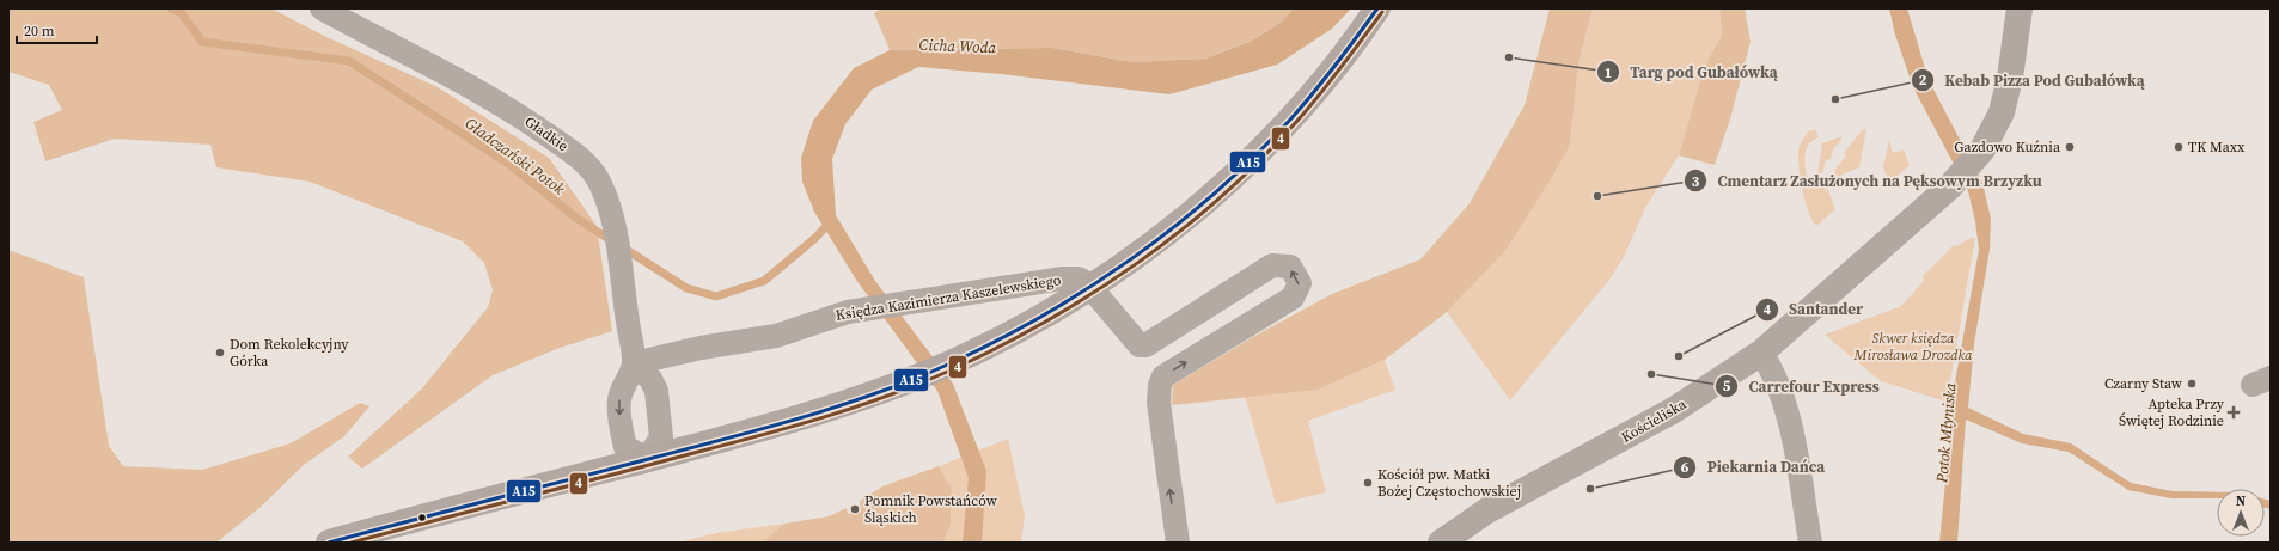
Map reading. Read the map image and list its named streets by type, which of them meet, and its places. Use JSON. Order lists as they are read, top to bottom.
{
  "streets": {
    "street": ["Gładkie", "Księdza Kazimierza Kaszelewskiego", "Kościeliska"]
  },
  "crossings": [
    ["Gładkie", "Księdza Kazimierza Kaszelewskiego"]
  ],
  "water": ["Cicha Woda", "Gładczański Potok", "Potok Młyniska"],
  "parks": ["Skwer księdza Mirosława Drozdka"],
  "places": {
    "other": [
      "Targ pod Gubałówką",
      "Kebab Pizza Pod Gubałówką",
      "Gazdowo Kuźnia",
      "TK Maxx",
      "Cmentarz Zasłużonych na Pęksowym Brzyzku",
      "Dom Rekolekcyjny Górka",
      "Santander",
      "Carrefour Express",
      "Czarny Staw",
      "Kościół pw. Matki Bożej Częstochowskiej",
      "Piekarnia Dańca",
      "Pomnik Powstańców Śląskich"
    ],
    "health": ["Apteka Przy Świętej Rodzinie"]
  },
  "lines": ["transit line A15", "transit line 4"],
  "scale_bar": "20 m",
  "north": "top"
}
